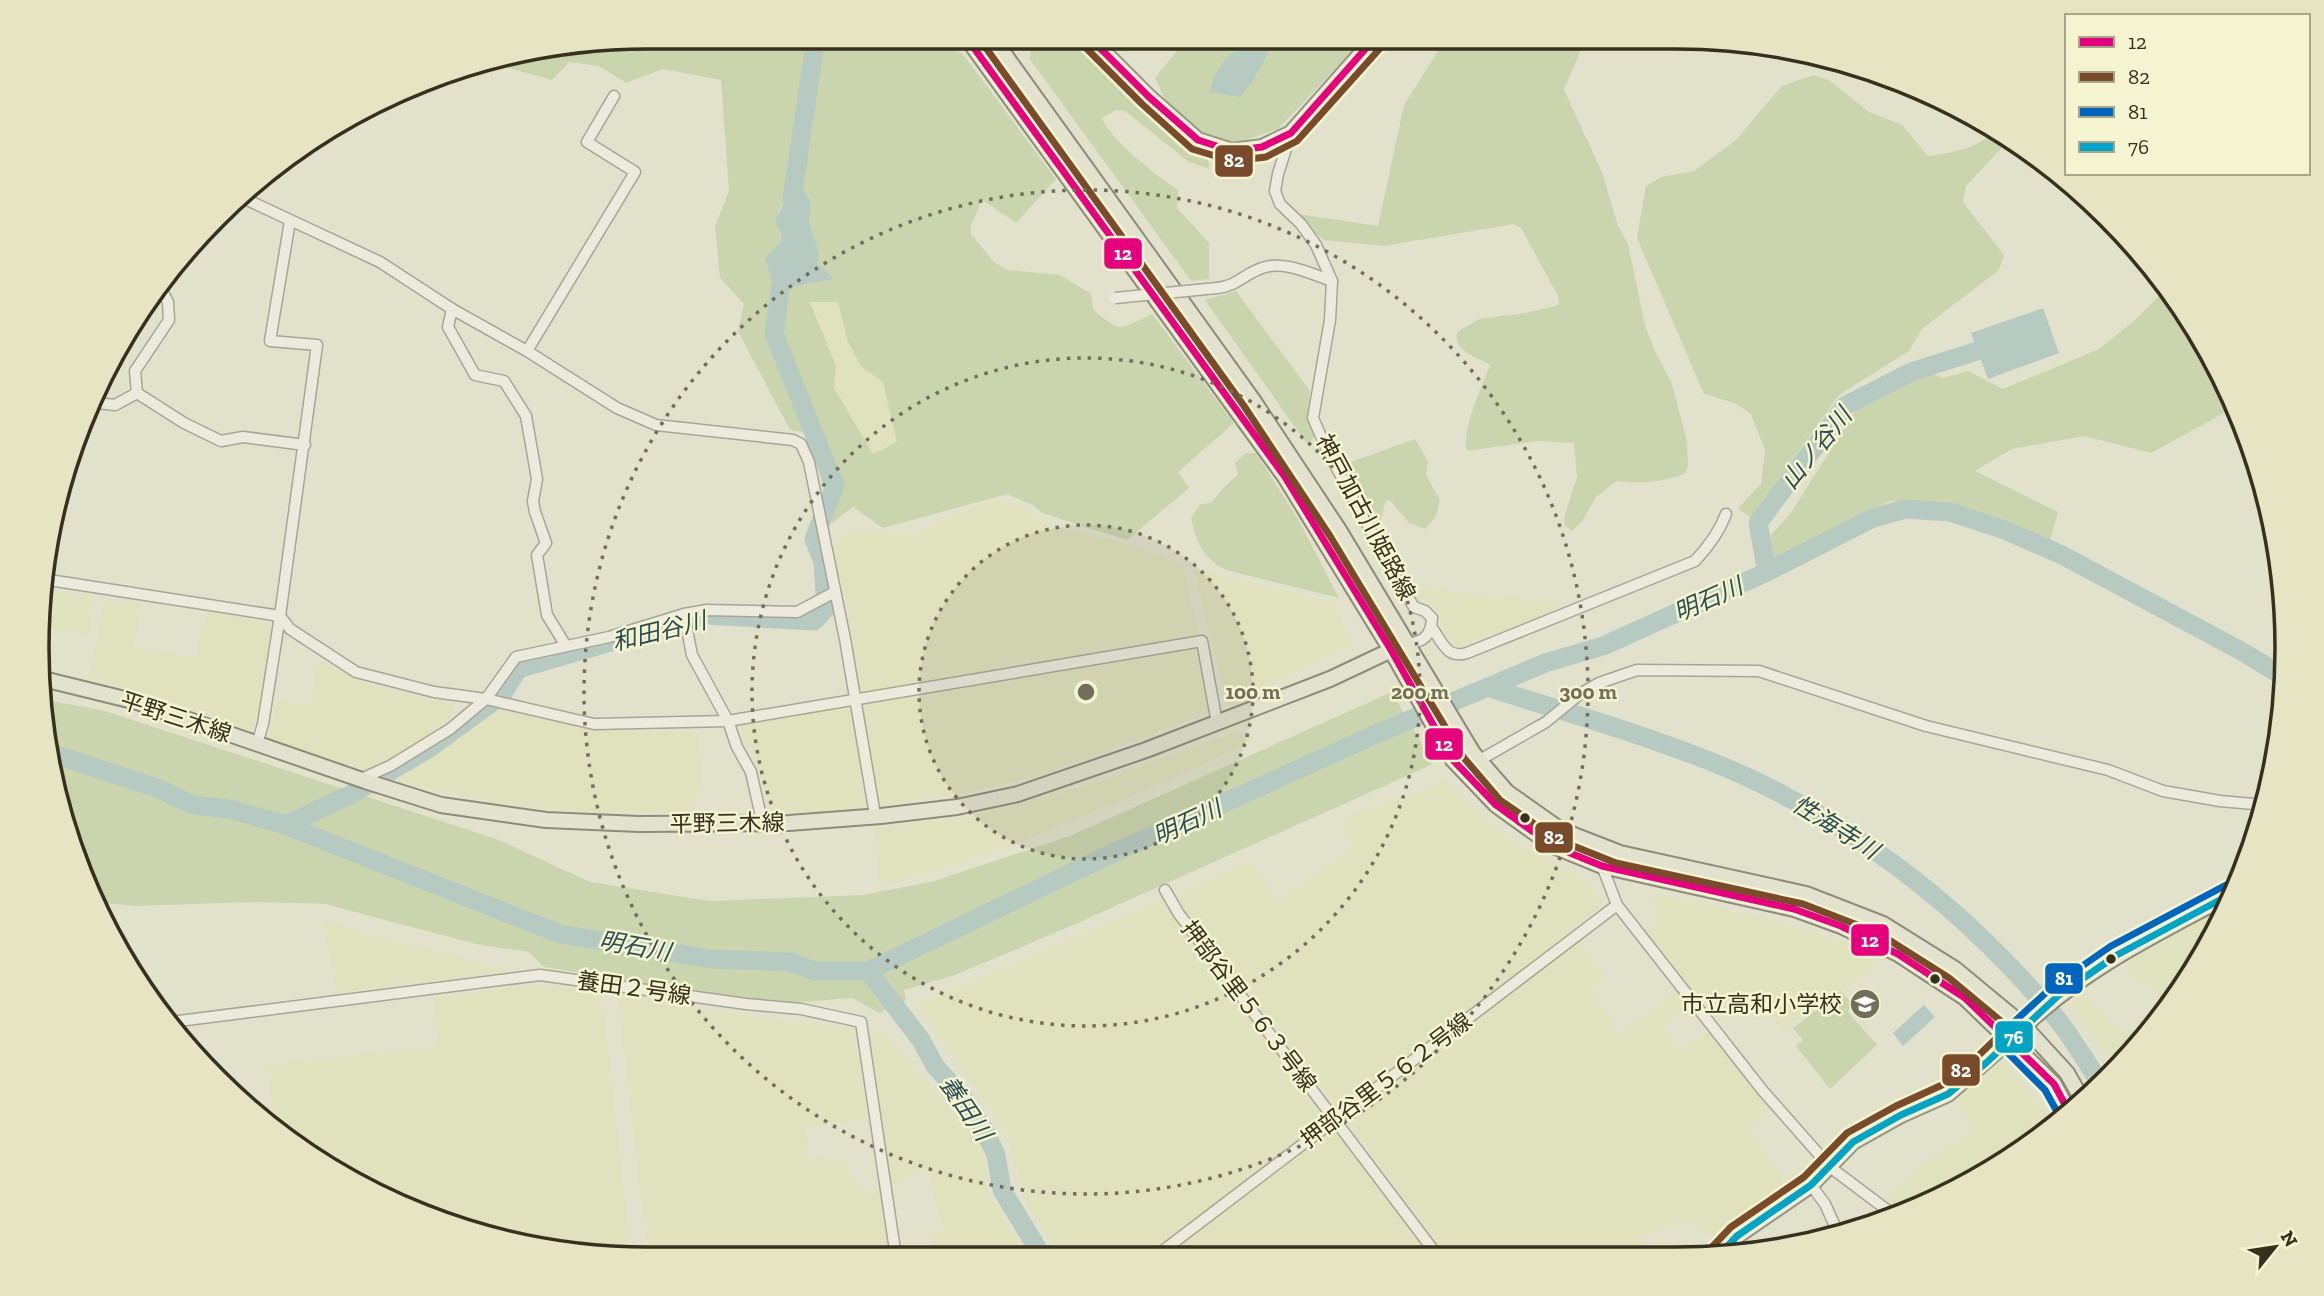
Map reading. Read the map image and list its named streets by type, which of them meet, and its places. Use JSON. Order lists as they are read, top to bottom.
{
  "streets": {
    "main road": ["神戸加古川姫路線", "平野三木線"],
    "street": ["養田２号線", "押部谷里５６３号線", "押部谷里５６２号線"]
  },
  "crossings": [
    ["神戸加古川姫路線", "平野三木線"],
    ["押部谷里５６３号線", "押部谷里５６２号線"]
  ],
  "water": [
    "山ノ谷川",
    "明石川",
    "和田谷川",
    "性海寺川",
    "養田川"
  ],
  "places": {
    "school or university": ["市立高和小学校"]
  },
  "lines": [
    "transit line 12",
    "transit line 82",
    "transit line 81",
    "transit line 76"
  ],
  "legend": [
    "12",
    "82",
    "81",
    "76"
  ],
  "north": "top right",
  "rings": ["100 m", "200 m", "300 m"]
}
